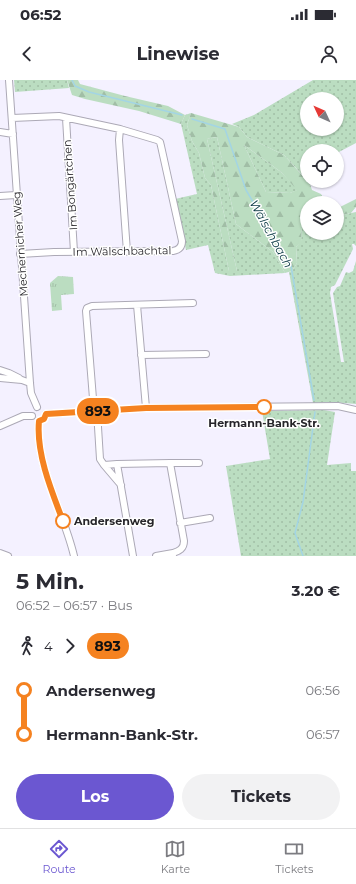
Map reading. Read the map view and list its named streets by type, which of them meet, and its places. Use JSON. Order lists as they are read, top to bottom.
{
  "streets": {
    "street": ["Im Bongärtchen", "Mechernicher Weg", "Im Wälschbachtal"]
  },
  "crossings": [
    ["Im Bongärtchen", "Im Wälschbachtal"],
    ["Mechernicher Weg", "Im Wälschbachtal"]
  ],
  "water": ["Wälschbach"],
  "places": ["Hermann-Bank-Str.", "Andersenweg"],
  "lines": ["bus line 893"],
  "north": "top left",
  "page": {
    "status": "06:52",
    "header": "Linewise",
    "on_map": "893",
    "heading": ["5 Min.", "06:52 – 06:57 · Bus", "3.20 €"],
    "legs": ["4", "893"],
    "list": [
      {
        "name": "Andersenweg",
        "value": "06:56"
      },
      {
        "name": "Hermann-Bank-Str.",
        "value": "06:57"
      }
    ],
    "buttons": ["Los", "Tickets"],
    "tabs": ["Route", "Karte", "Tickets"]
  }
}
